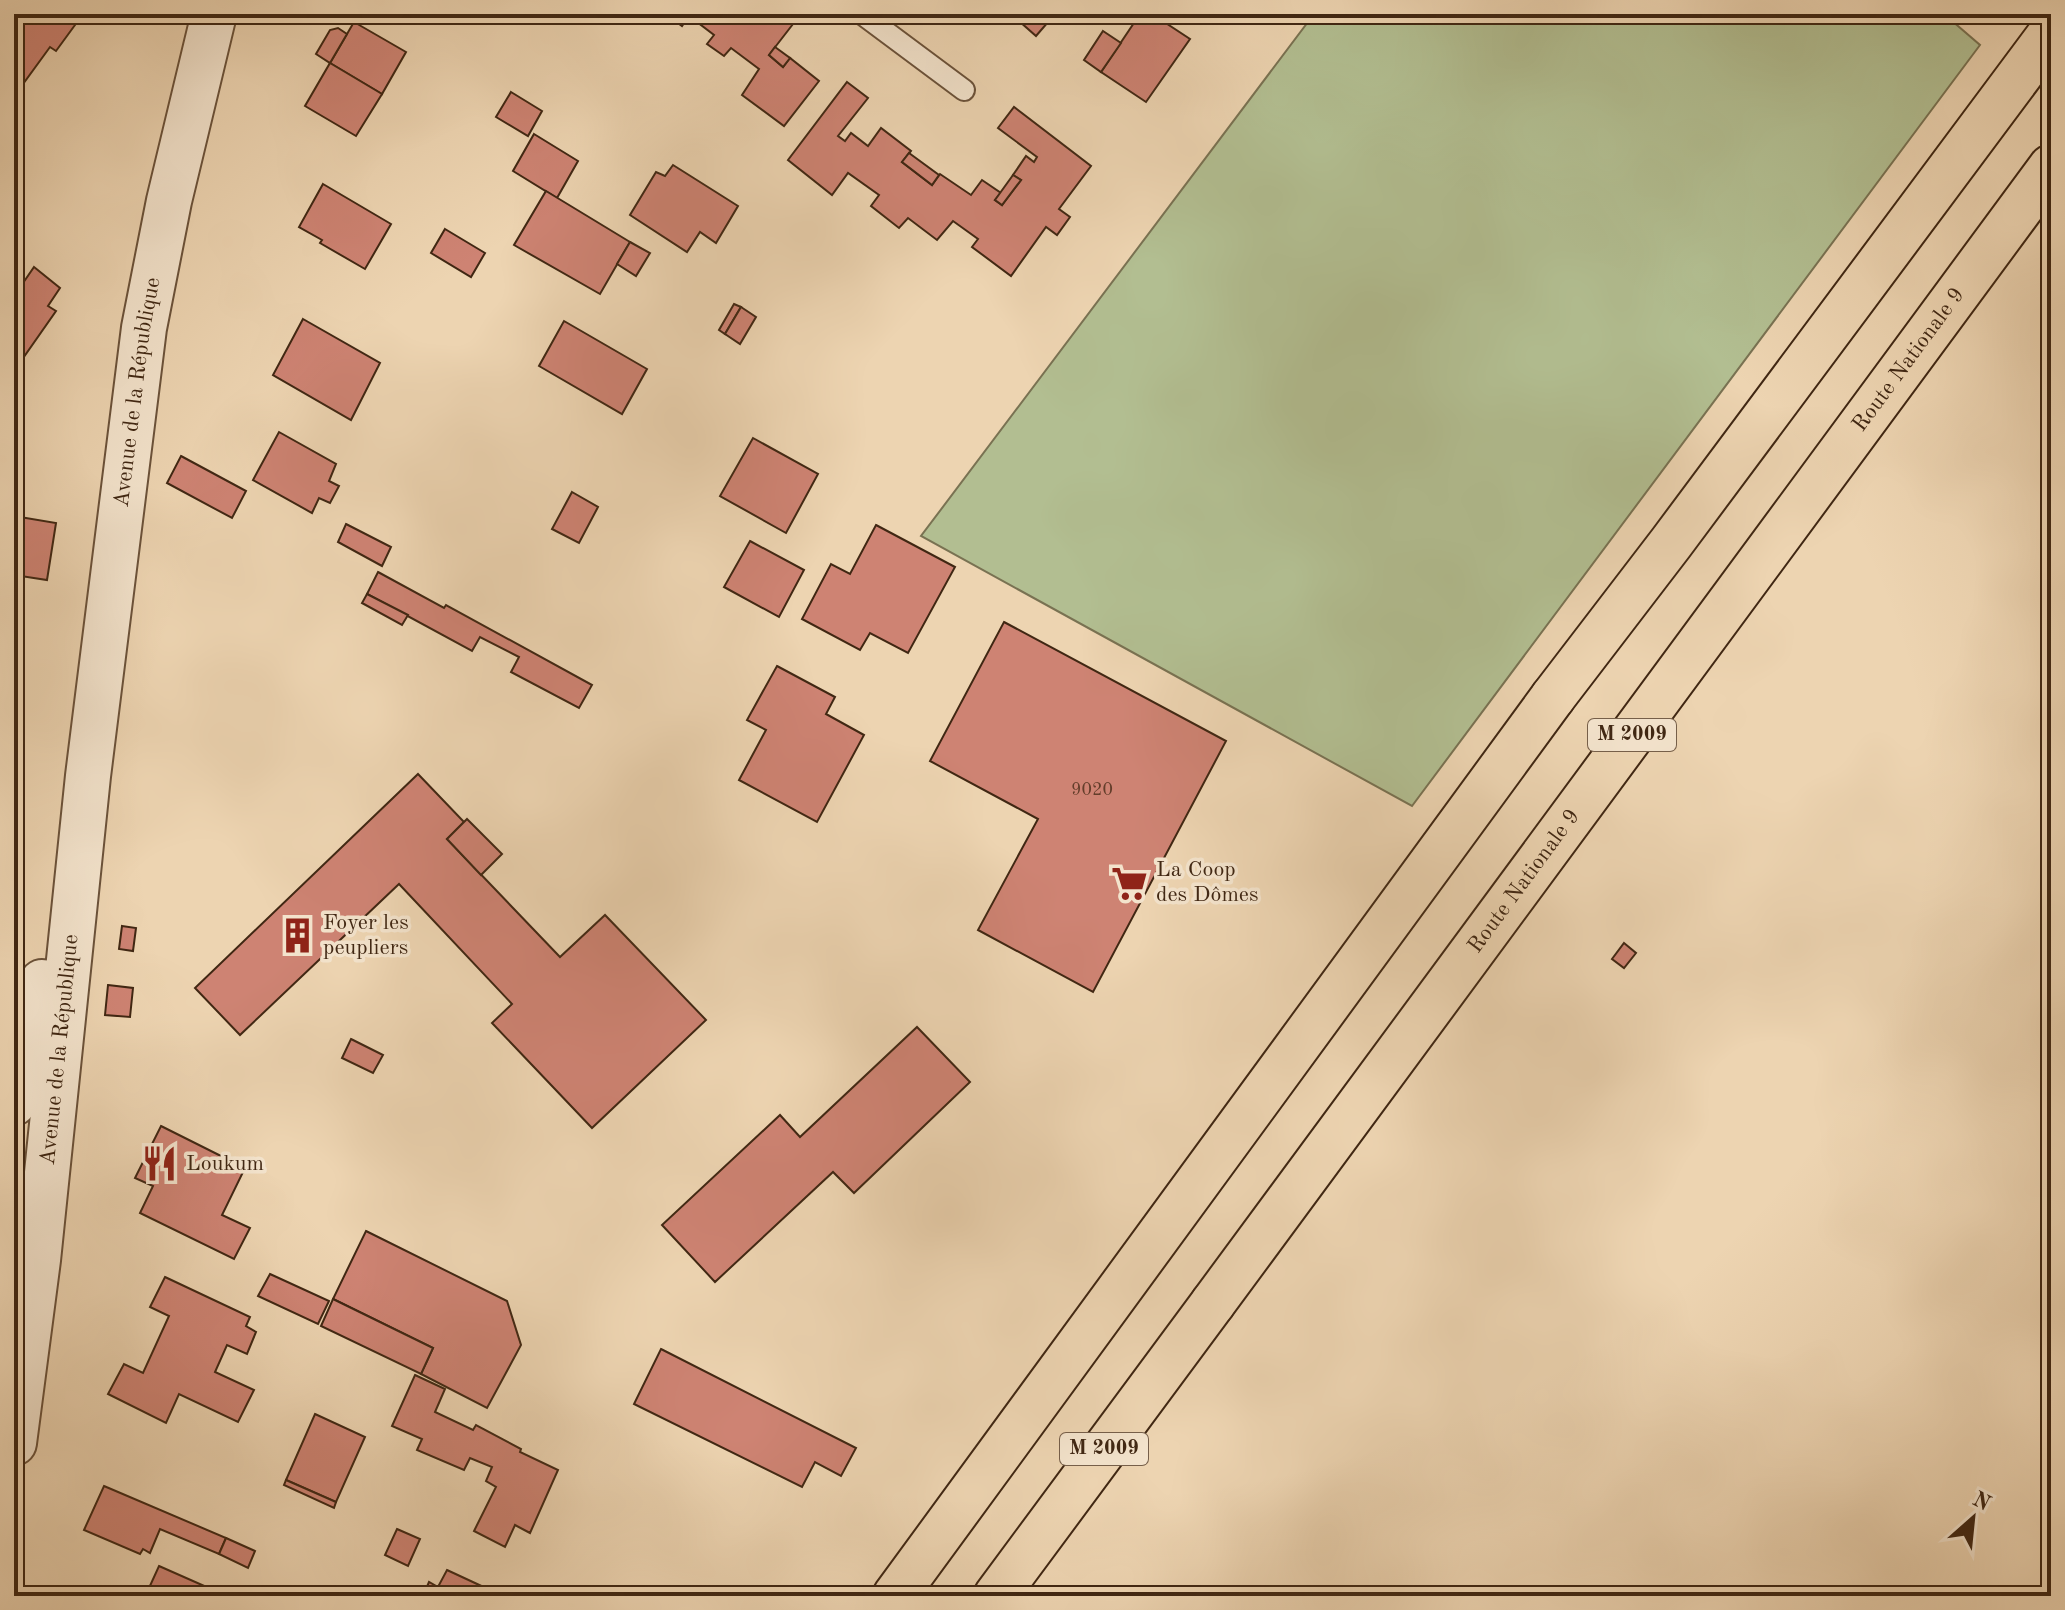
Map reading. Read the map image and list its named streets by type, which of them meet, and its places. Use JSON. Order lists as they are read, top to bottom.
{
  "streets": {
    "main road": ["Route Nationale 9", "M 2009"],
    "street": ["Avenue de la République"]
  },
  "places": {
    "supermarket": ["La Coop des Dômes"],
    "building": ["Foyer les peupliers"],
    "restaurant": ["Loukum"]
  },
  "house_numbers": ["9020"],
  "north": "top right"
}
